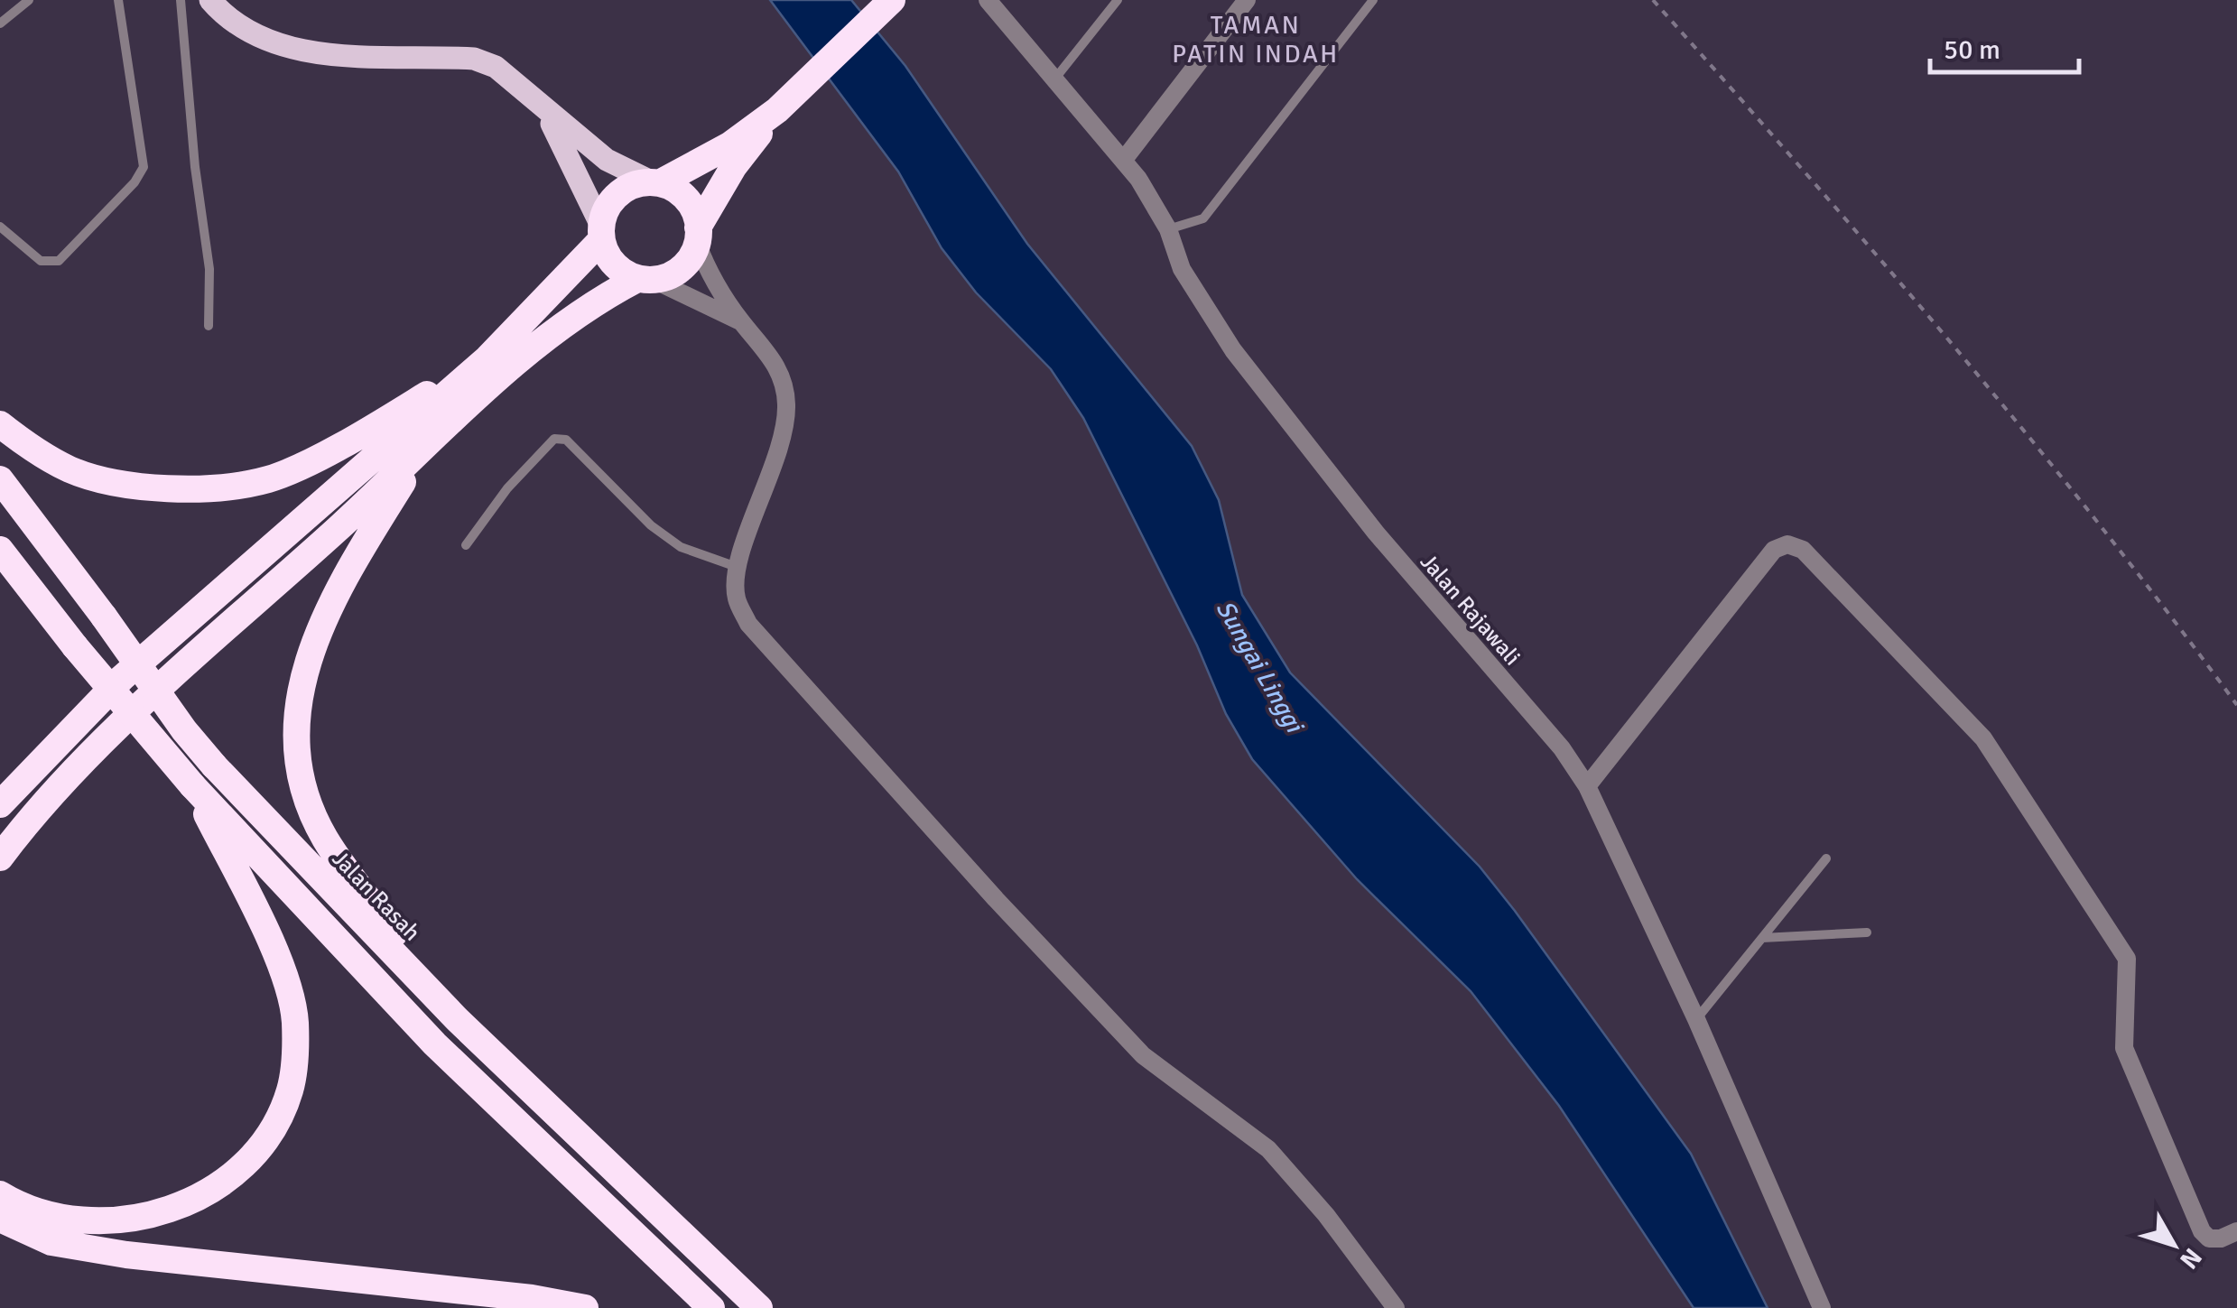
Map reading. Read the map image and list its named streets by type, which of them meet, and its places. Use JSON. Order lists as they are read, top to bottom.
{
  "streets": {
    "highway": ["Jalan Rasah"],
    "street": ["Jalan Rajawali"]
  },
  "districts": ["TAMAN PATIN INDAH"],
  "water": ["Sungai Linggi"],
  "scale_bar": "50 m",
  "north": "bottom right"
}
